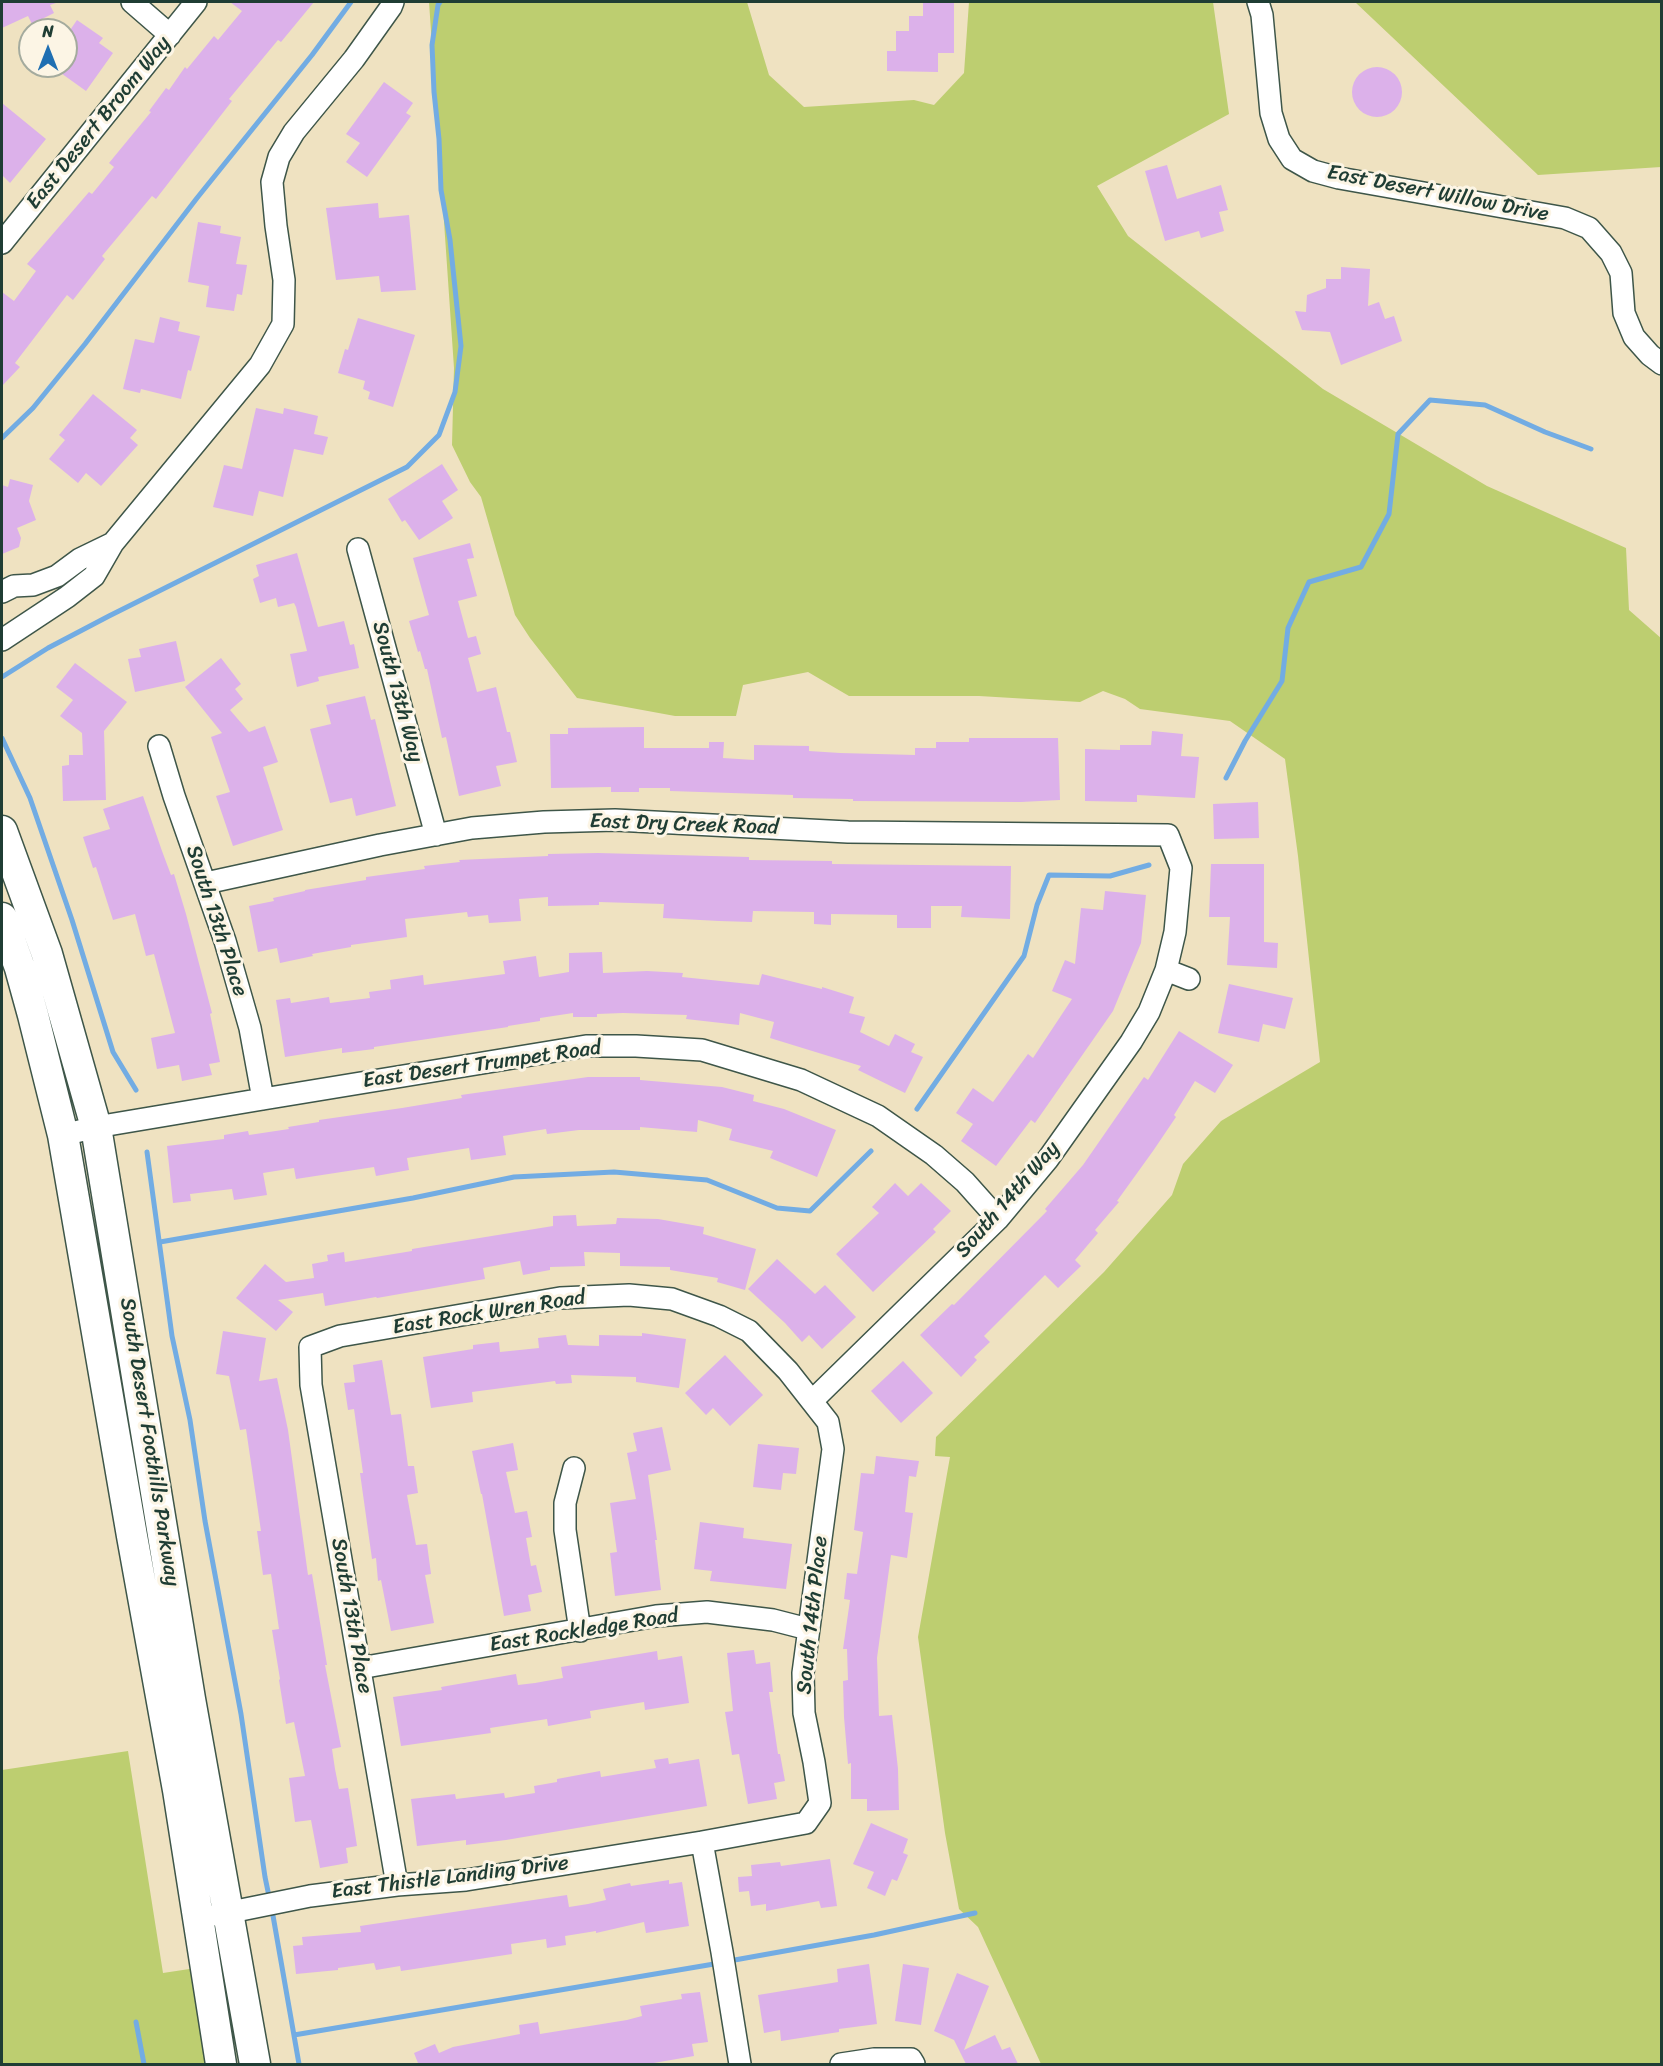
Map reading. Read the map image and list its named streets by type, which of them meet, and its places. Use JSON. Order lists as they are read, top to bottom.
{
  "streets": {
    "street": [
      "East Desert Broom Way",
      "East Desert Willow Drive",
      "South 13th Way",
      "East Dry Creek Road",
      "South 13th Place",
      "East Desert Trumpet Road",
      "South 14th Way",
      "East Rock Wren Road",
      "South Desert Foothills Parkway",
      "South 14th Place",
      "East Rockledge Road",
      "East Thistle Landing Drive"
    ]
  },
  "crossings": [
    ["South 13th Way", "East Dry Creek Road"],
    ["East Dry Creek Road", "South 13th Place"],
    ["East Dry Creek Road", "South 14th Way"],
    ["South 13th Place", "East Desert Trumpet Road"],
    ["South 13th Place", "East Rock Wren Road"],
    ["South 13th Place", "East Rockledge Road"],
    ["South 13th Place", "East Thistle Landing Drive"],
    ["East Desert Trumpet Road", "South 14th Way"],
    ["East Desert Trumpet Road", "South Desert Foothills Parkway"],
    ["South 14th Way", "East Rock Wren Road"],
    ["South 14th Way", "South 14th Place"],
    ["East Rock Wren Road", "South 14th Place"],
    ["South Desert Foothills Parkway", "East Thistle Landing Drive"],
    ["South 14th Place", "East Rockledge Road"],
    ["South 14th Place", "East Thistle Landing Drive"]
  ],
  "north": "top"
}
